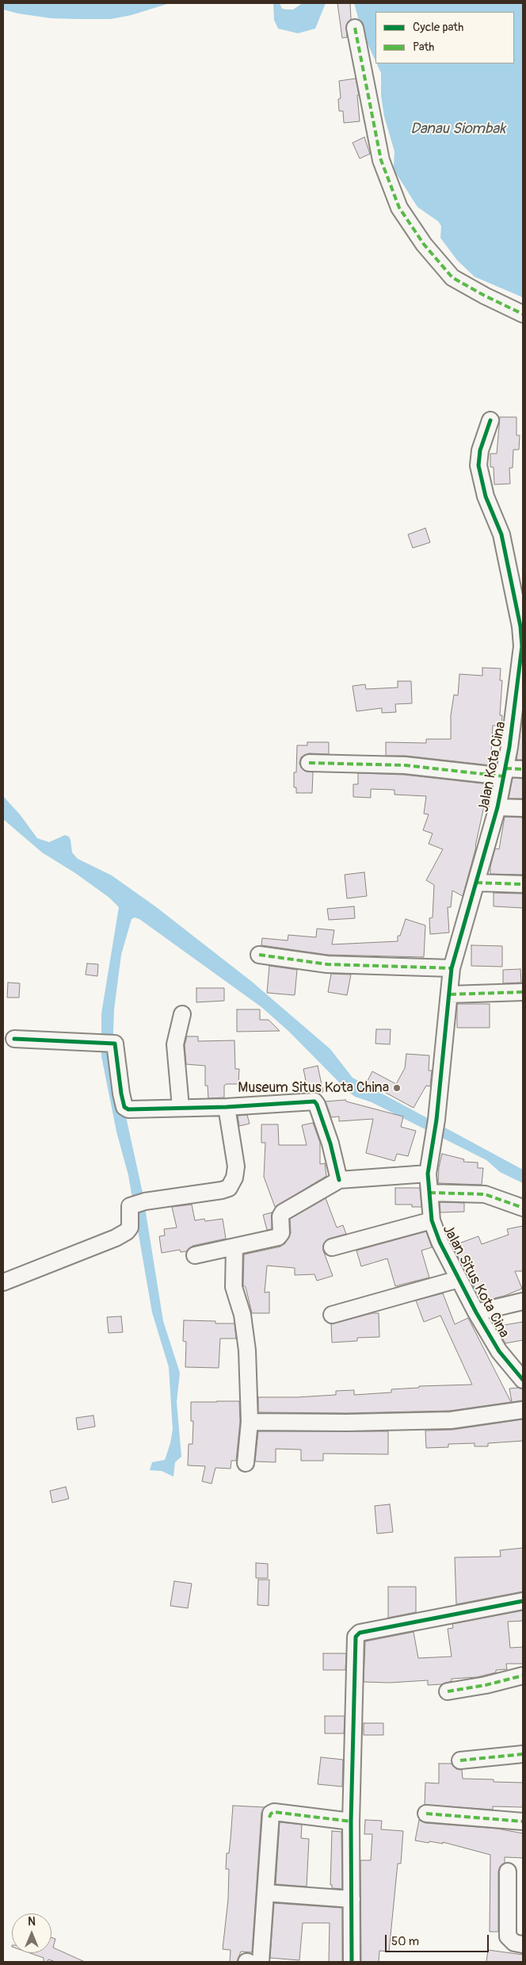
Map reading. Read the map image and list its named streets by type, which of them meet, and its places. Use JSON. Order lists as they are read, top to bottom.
{
  "streets": {
    "street": ["Jalan Kota Cina", "Jalan Situs Kota Cina"]
  },
  "crossings": [
    ["Jalan Kota Cina", "Jalan Situs Kota Cina"]
  ],
  "water": ["Danau Siombak"],
  "places": ["Museum Situs Kota China"],
  "legend": ["Cycle path", "Path"],
  "scale_bar": "50 m",
  "north": "top"
}
